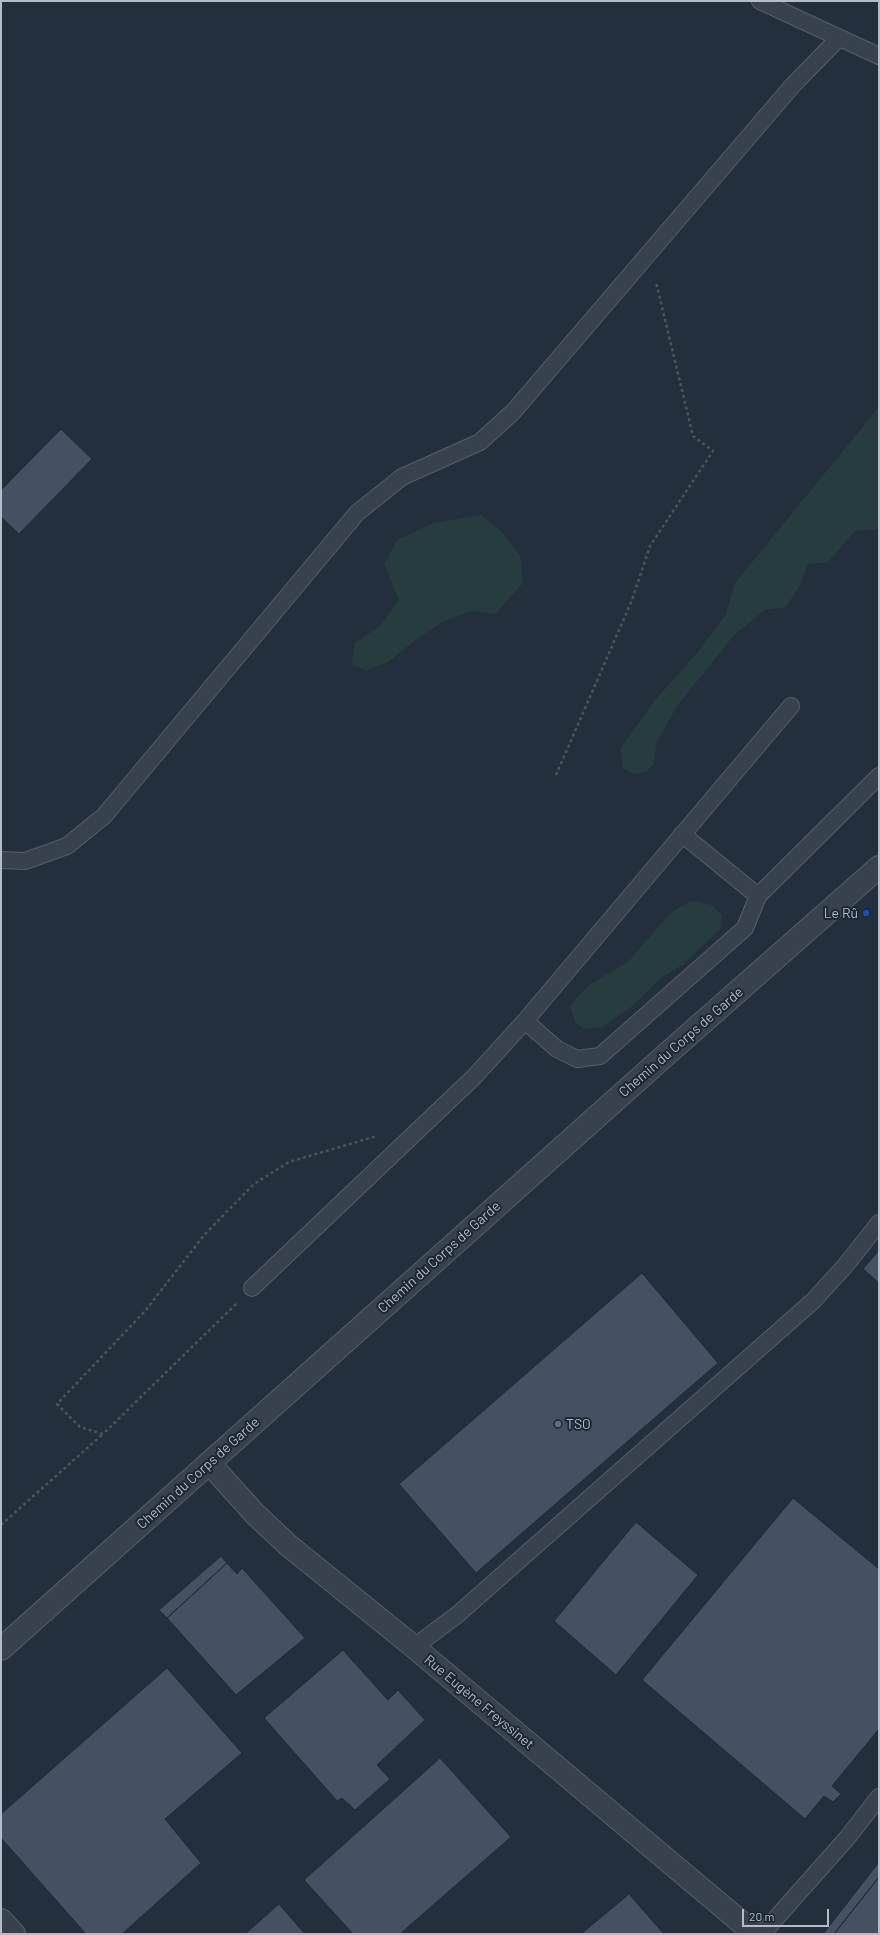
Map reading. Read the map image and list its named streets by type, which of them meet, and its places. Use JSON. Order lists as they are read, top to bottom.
{
  "streets": {
    "street": ["Chemin du Corps de Garde", "Rue Eugène Freyssinet"]
  },
  "crossings": [
    ["Chemin du Corps de Garde", "Rue Eugène Freyssinet"]
  ],
  "places": ["Le Rû", "TSO"],
  "scale_bar": "20 m"
}
